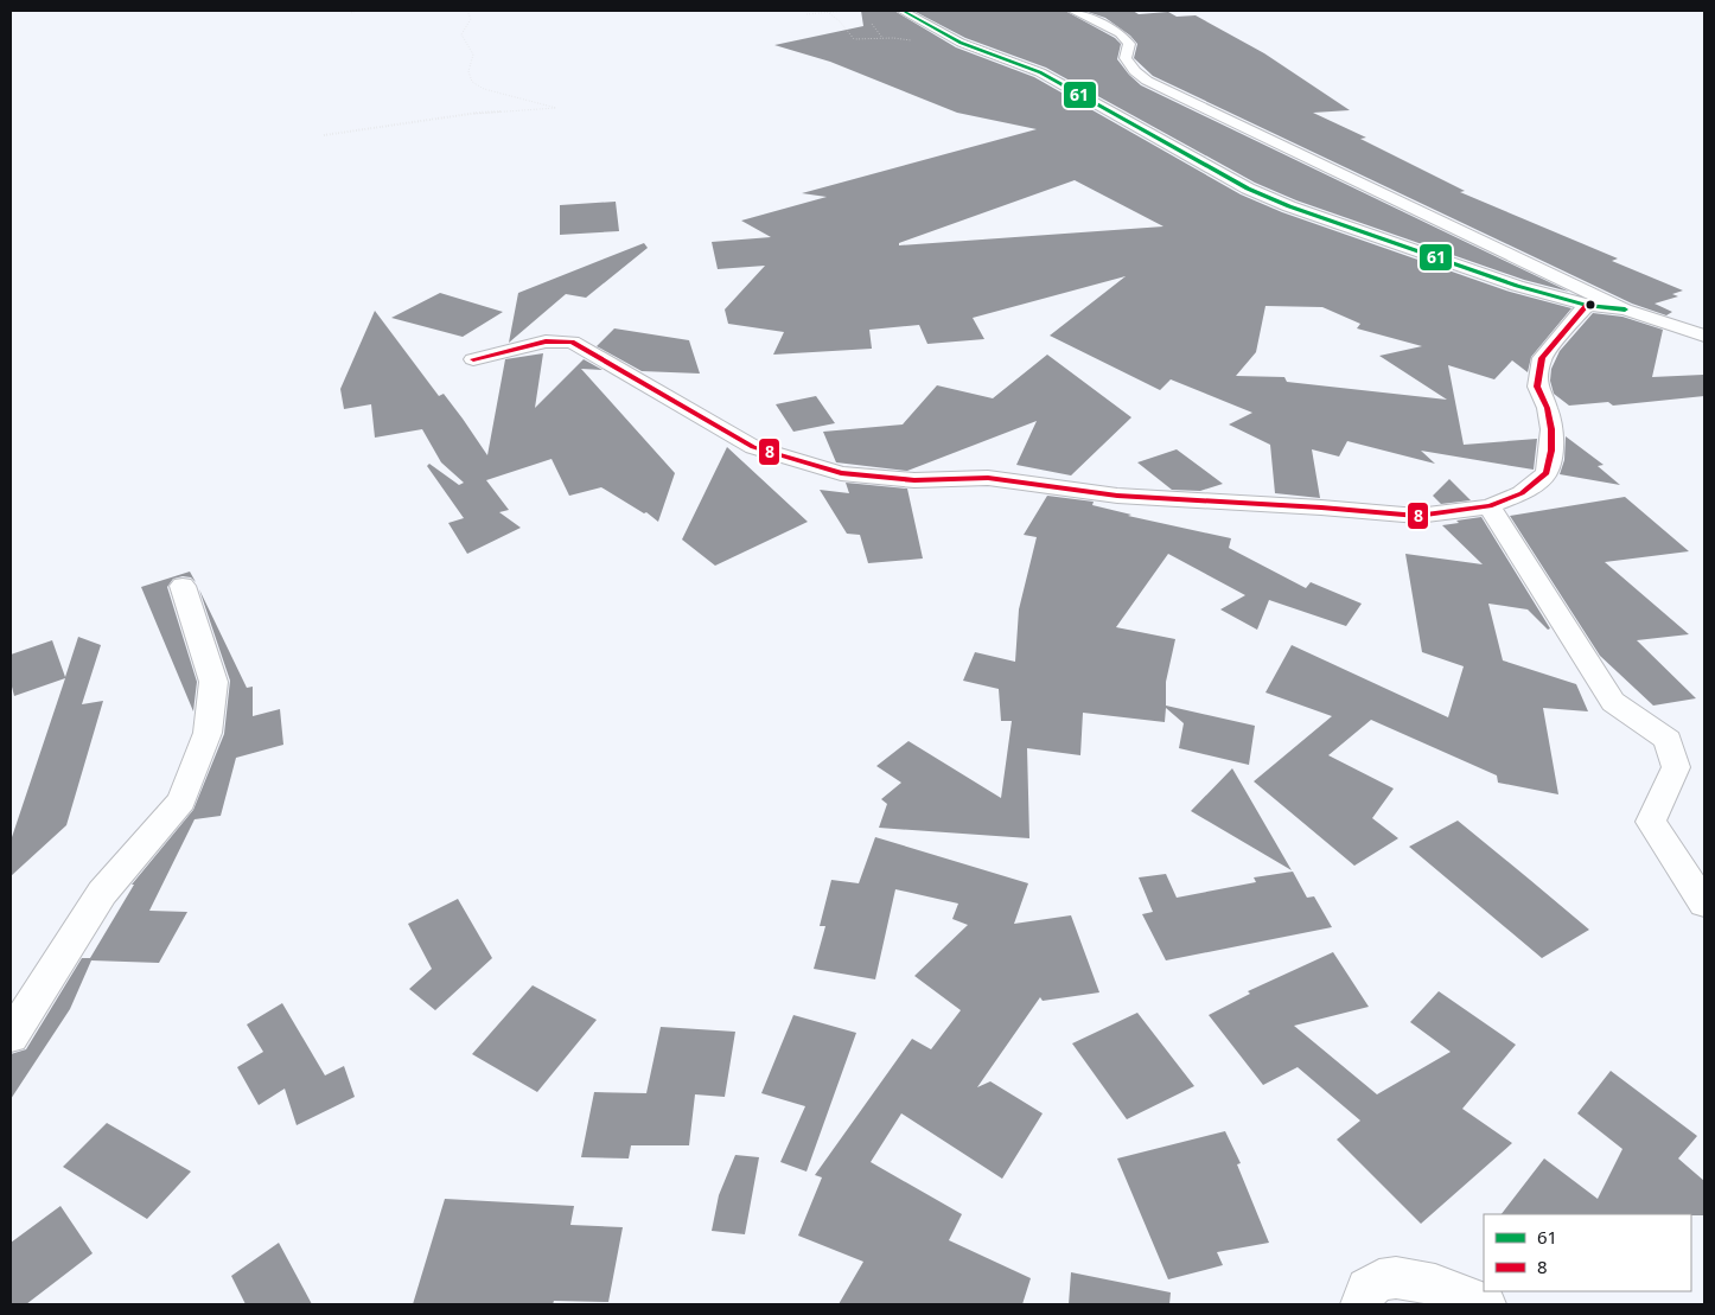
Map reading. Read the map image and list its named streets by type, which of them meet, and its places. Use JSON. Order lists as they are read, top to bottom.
{
  "lines": ["transit line 61", "transit line 8"],
  "legend": ["61", "8"]
}
